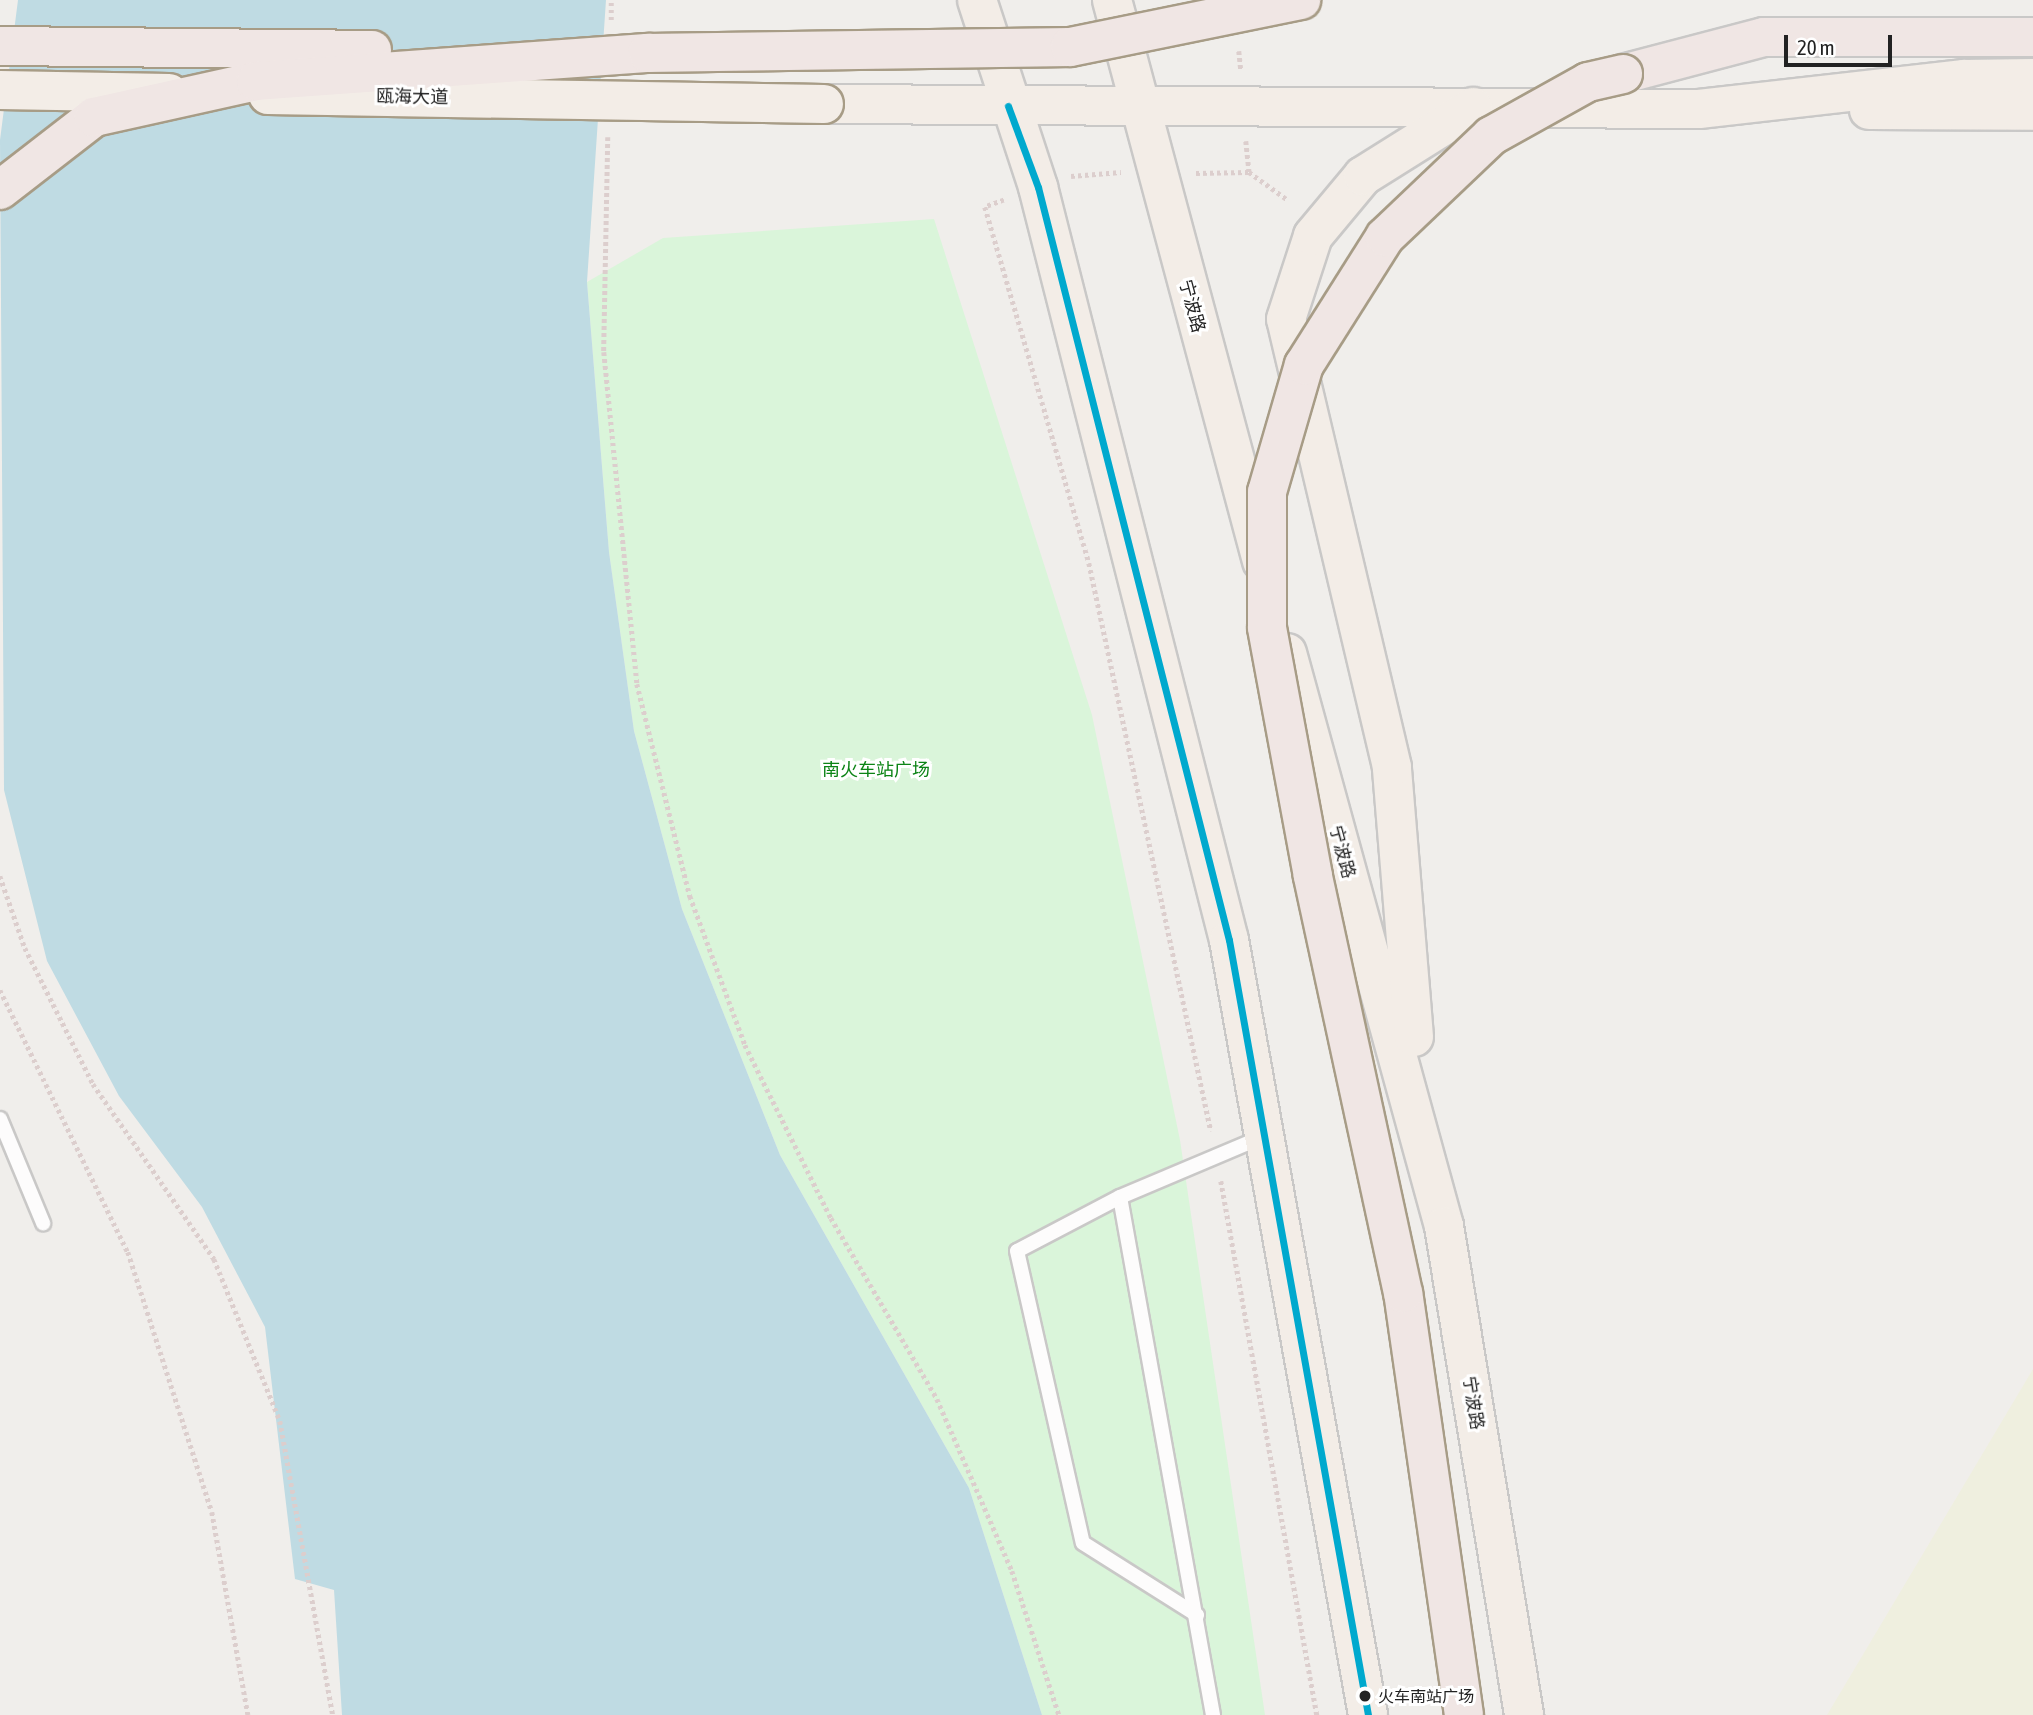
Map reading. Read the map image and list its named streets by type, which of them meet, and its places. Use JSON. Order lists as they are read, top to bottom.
{
  "streets": {
    "main road": ["瓯海大道", "宁波路"]
  },
  "crossings": [
    ["瓯海大道", "宁波路"]
  ],
  "parks": ["南火车站广场"],
  "places": ["火车南站广场"],
  "scale_bar": "20 m"
}
